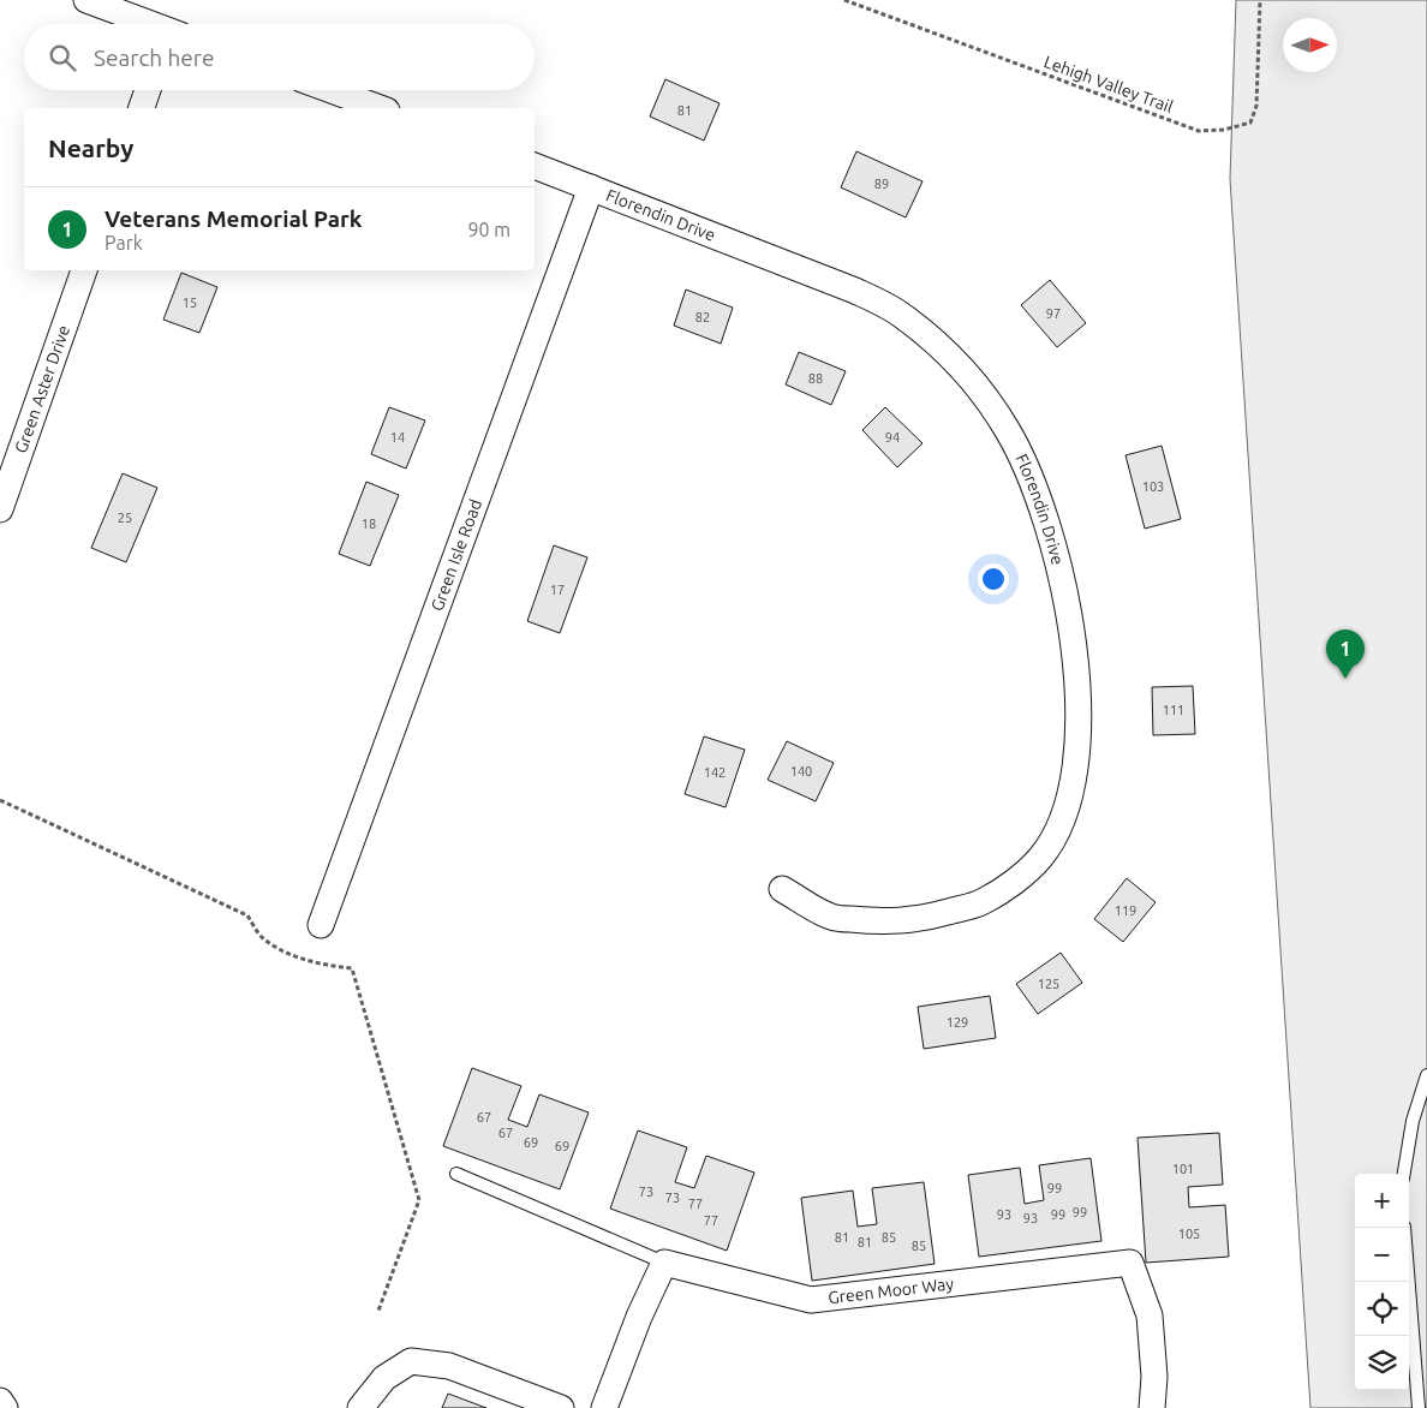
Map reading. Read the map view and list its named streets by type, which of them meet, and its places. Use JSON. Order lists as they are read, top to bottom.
{
  "streets": {
    "street": [
      "Florendin Drive",
      "Green Aster Drive",
      "Green Isle Road",
      "Green Moor Way"
    ],
    "path": ["Lehigh Valley Trail"]
  },
  "crossings": [
    ["Florendin Drive", "Green Isle Road"]
  ],
  "house_numbers": [
    "81",
    "89",
    "15",
    "97",
    "82",
    "88",
    "14",
    "94",
    "103",
    "25",
    "18",
    "17",
    "111",
    "140",
    "142",
    "119",
    "125",
    "129",
    "67",
    "67",
    "69",
    "69",
    "101",
    "99",
    "73",
    "73",
    "77",
    "99",
    "93",
    "99",
    "93",
    "77",
    "105",
    "81",
    "85",
    "81",
    "85"
  ],
  "north": "right",
  "page": {
    "search": "Search here",
    "heading": "Nearby",
    "list": [
      {
        "mark": "1",
        "name": "Veterans Memorial Park",
        "note": "Park",
        "value": "90 m"
      }
    ],
    "pins": "1",
    "map_buttons": ["+", "−"]
  }
}
